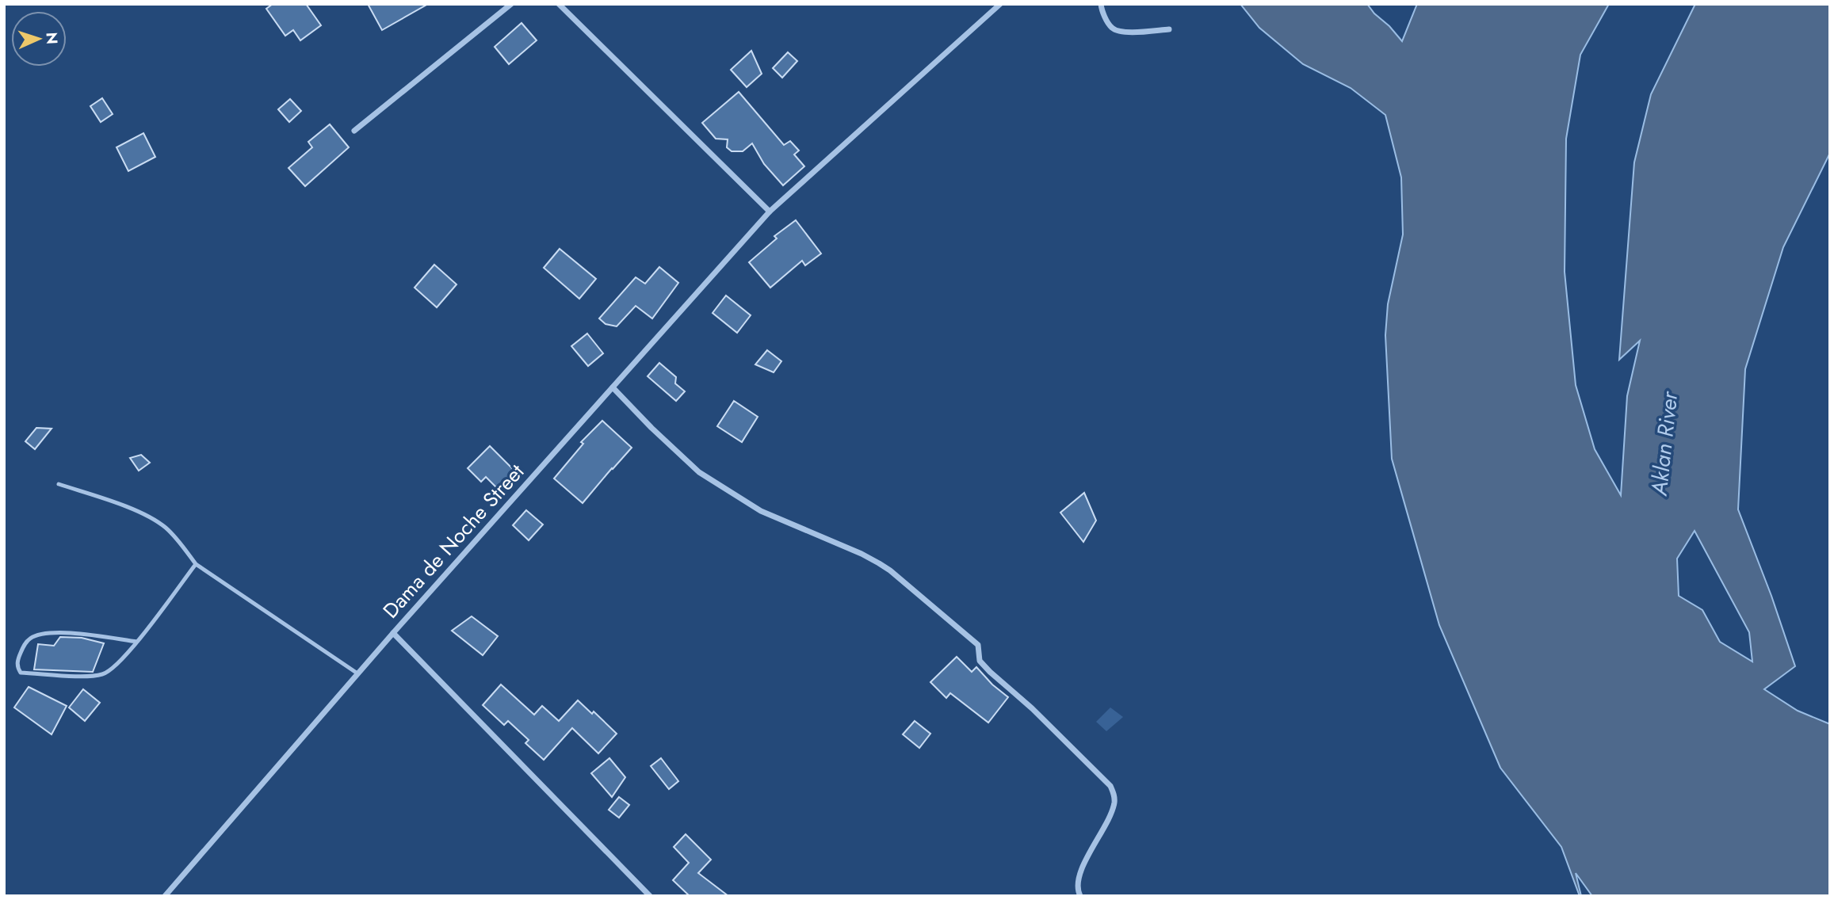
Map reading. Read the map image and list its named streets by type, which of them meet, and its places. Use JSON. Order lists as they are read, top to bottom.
{
  "streets": {
    "street": ["Dama de Noche Street"]
  },
  "water": ["Aklan River"],
  "north": "right"
}
